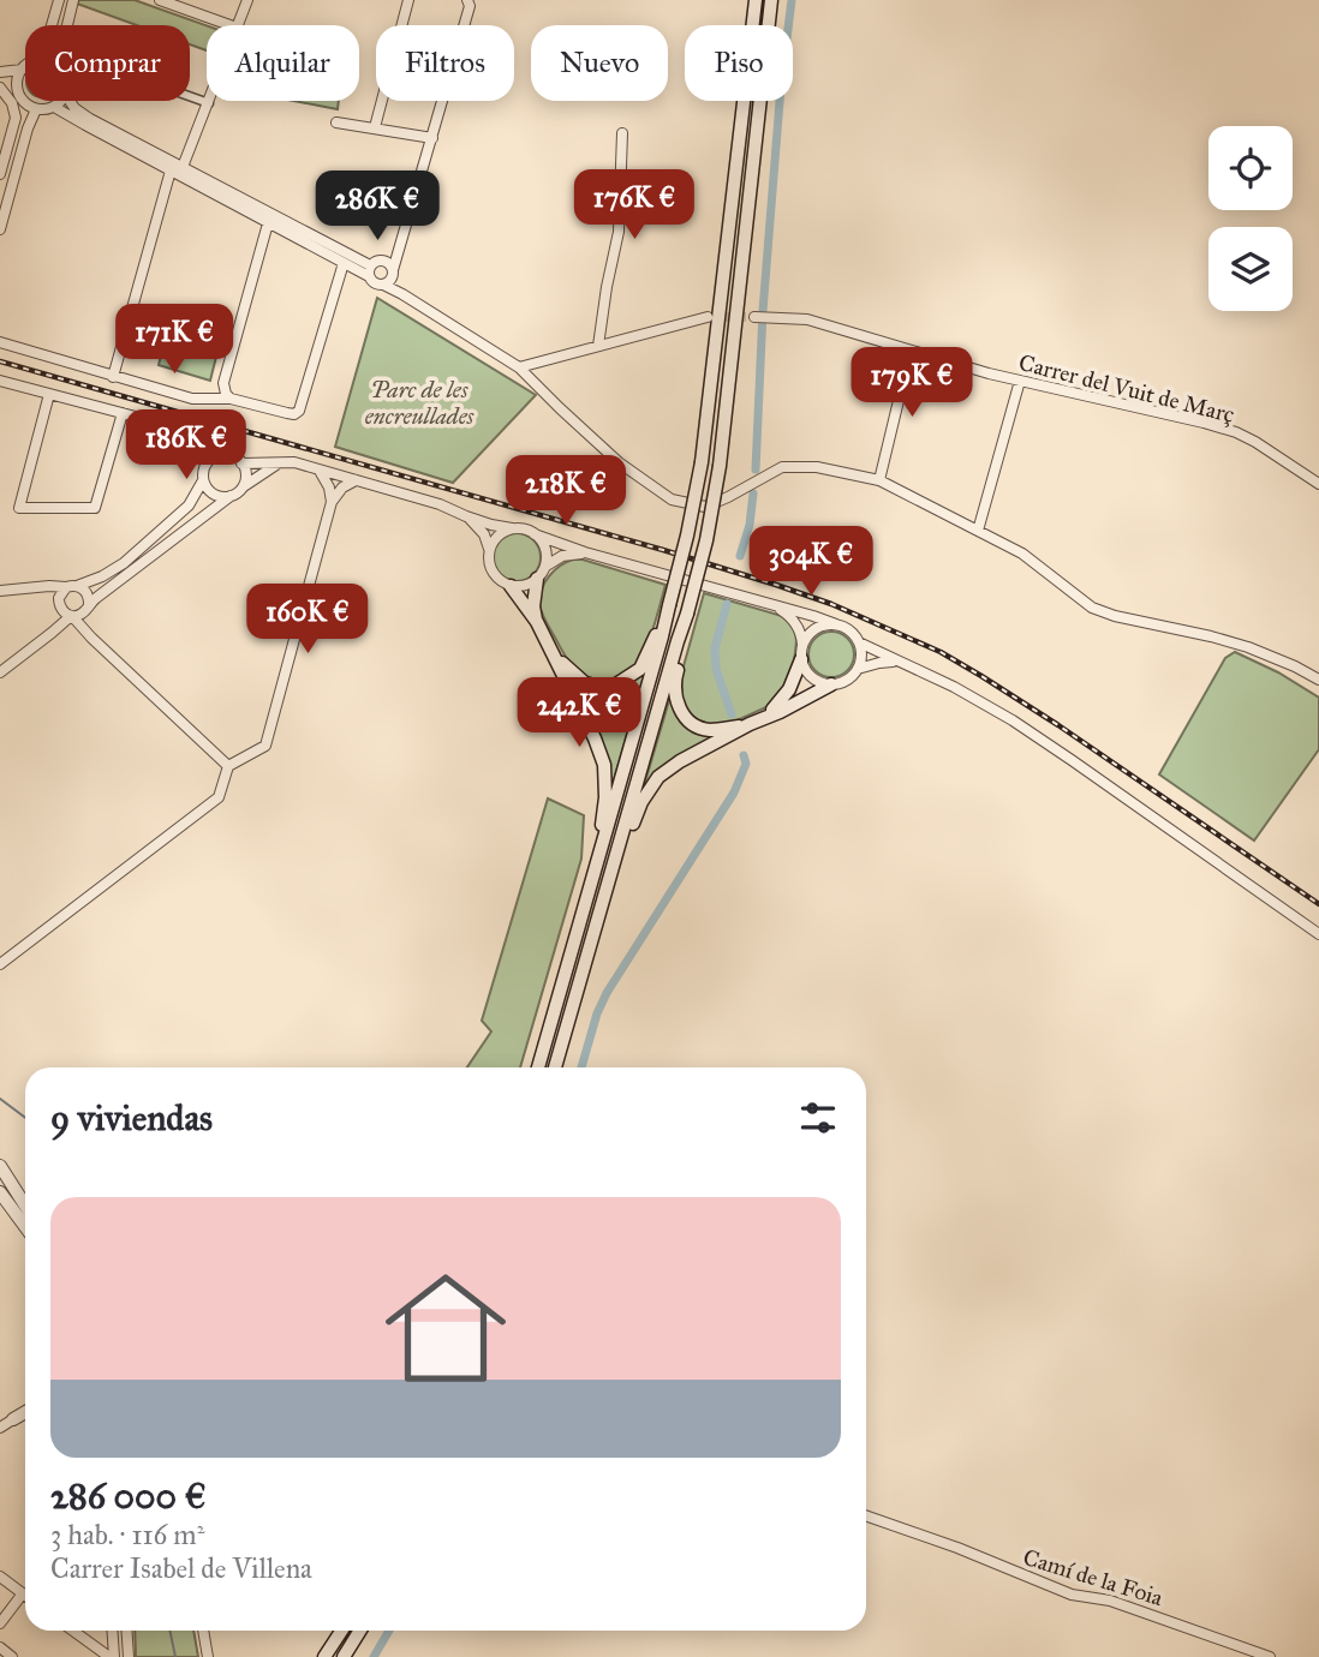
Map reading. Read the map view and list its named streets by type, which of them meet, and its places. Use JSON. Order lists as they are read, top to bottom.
{
  "streets": {
    "street": ["Carrer del Vuit de Març", "Camí de la Foia"]
  },
  "parks": ["Parc de les encreullades"],
  "page": {
    "chip": [
      "Comprar",
      "Alquilar",
      "Filtros",
      "Nuevo",
      "Piso"
    ],
    "price": [
      "176K €",
      "286K €",
      "171K €",
      "179K €",
      "186K €",
      "218K €",
      "304K €",
      "160K €",
      "242K €"
    ],
    "heading": "9 viviendas",
    "list": [
      {
        "name": "286 000 €",
        "note": "3 hab. · 116 m² · Carrer Isabel de Villena"
      }
    ]
  }
}
